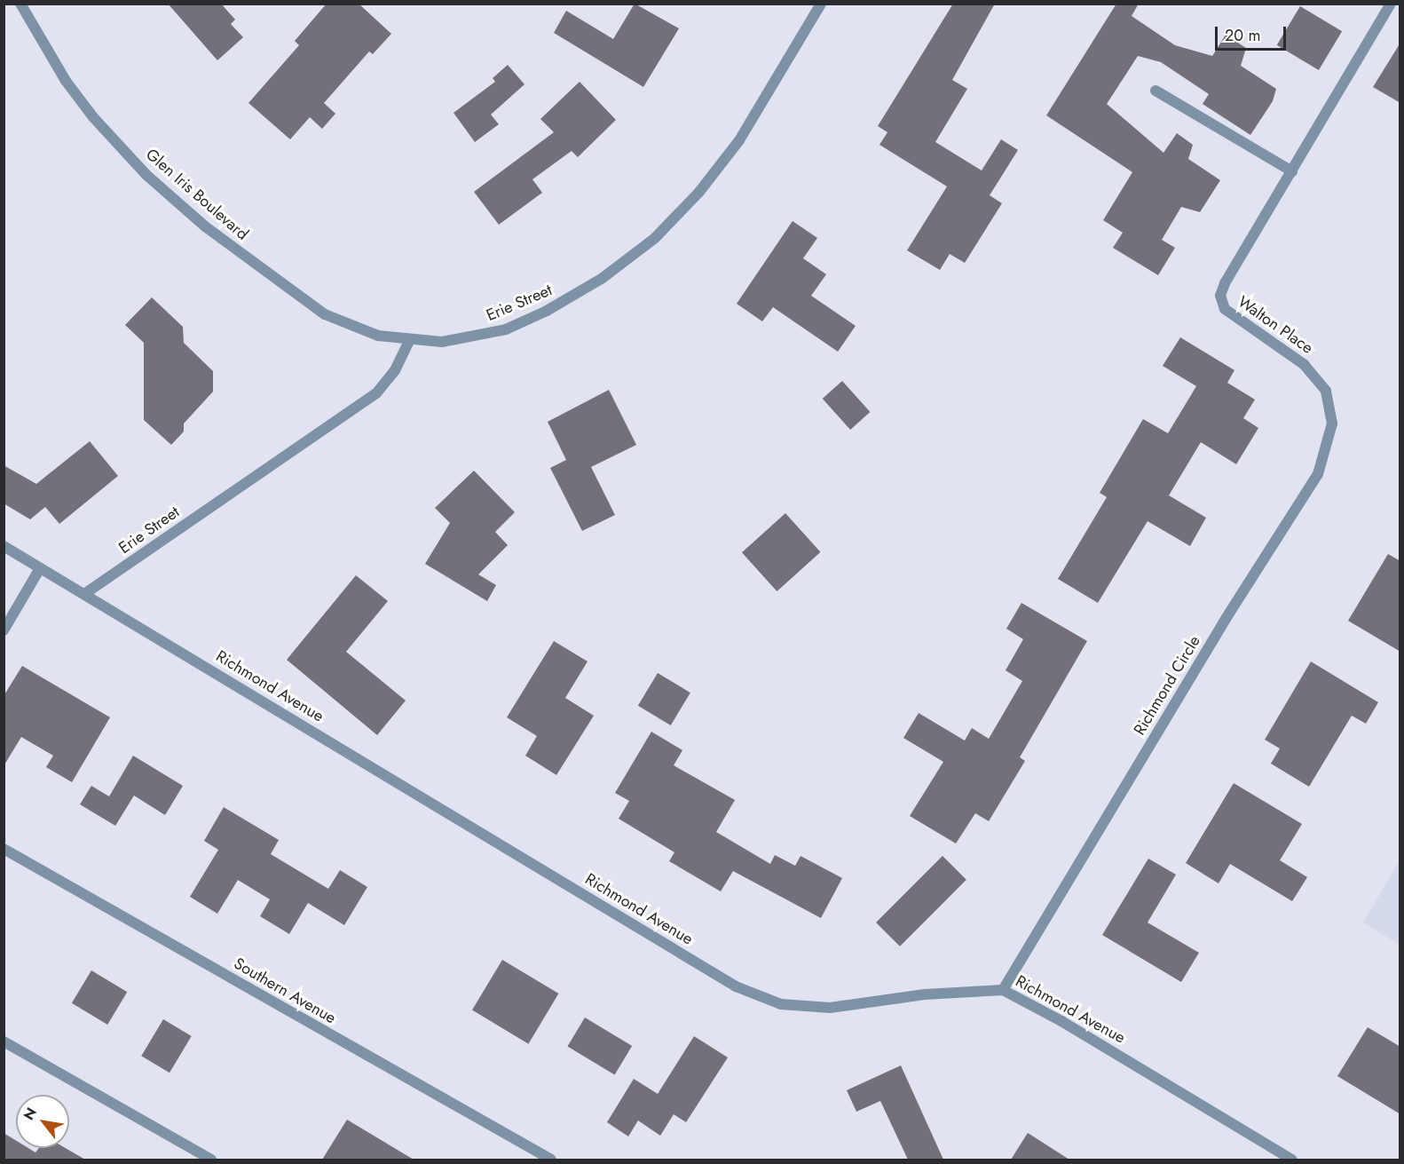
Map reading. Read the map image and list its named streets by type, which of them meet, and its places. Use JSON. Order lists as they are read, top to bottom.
{
  "streets": {
    "street": [
      "Glen Iris Boulevard",
      "Erie Street",
      "Walton Place",
      "Richmond Circle",
      "Richmond Avenue",
      "Southern Avenue"
    ]
  },
  "crossings": [
    ["Glen Iris Boulevard", "Erie Street"],
    ["Erie Street", "Richmond Avenue"],
    ["Walton Place", "Richmond Circle"],
    ["Richmond Circle", "Richmond Avenue"]
  ],
  "scale_bar": "20 m",
  "north": "top left"
}
